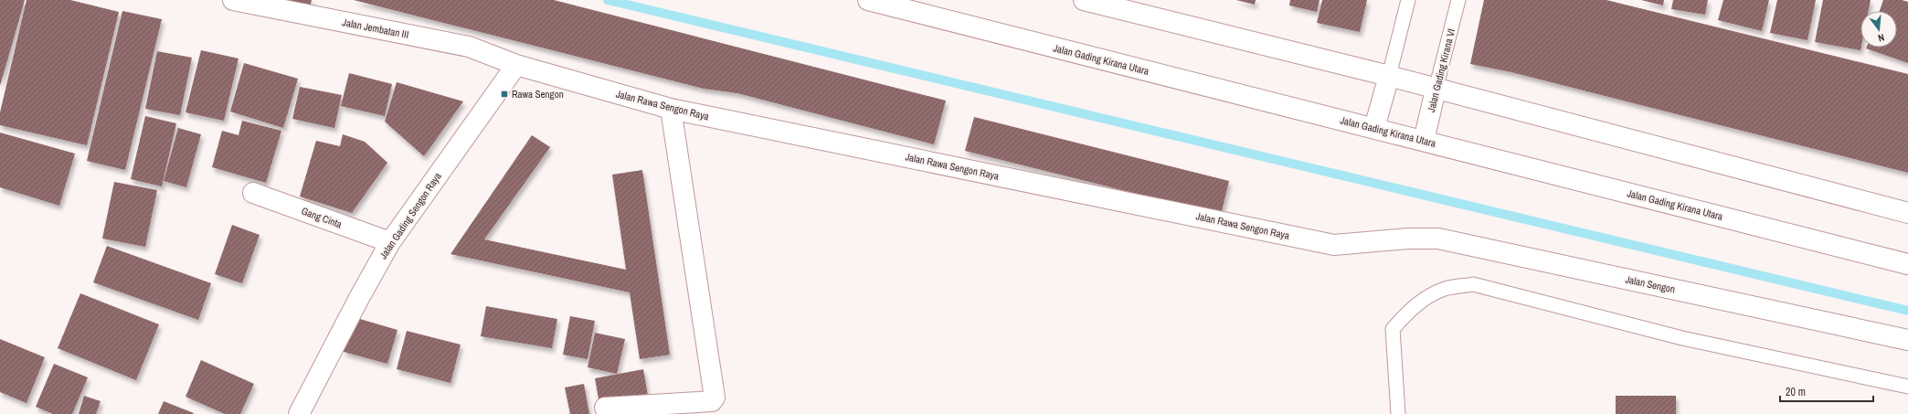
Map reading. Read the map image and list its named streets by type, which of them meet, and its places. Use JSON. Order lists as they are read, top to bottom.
{
  "streets": {
    "street": [
      "Jalan Jembatan III",
      "Jalan Gading Kirana Utara",
      "Jalan Gading Kirana VI",
      "Jalan Rawa Sengon Raya",
      "Jalan Gading Sengon Raya",
      "Gang Cinta",
      "Jalan Sengon"
    ]
  },
  "crossings": [
    ["Jalan Jembatan III", "Jalan Rawa Sengon Raya"],
    ["Jalan Jembatan III", "Jalan Gading Sengon Raya"],
    ["Jalan Gading Kirana Utara", "Jalan Gading Kirana VI"],
    ["Jalan Rawa Sengon Raya", "Jalan Gading Sengon Raya"],
    ["Jalan Rawa Sengon Raya", "Jalan Sengon"],
    ["Jalan Gading Sengon Raya", "Gang Cinta"]
  ],
  "places": {
    "transit": ["Rawa Sengon"]
  },
  "scale_bar": "20 m",
  "north": "bottom"
}
